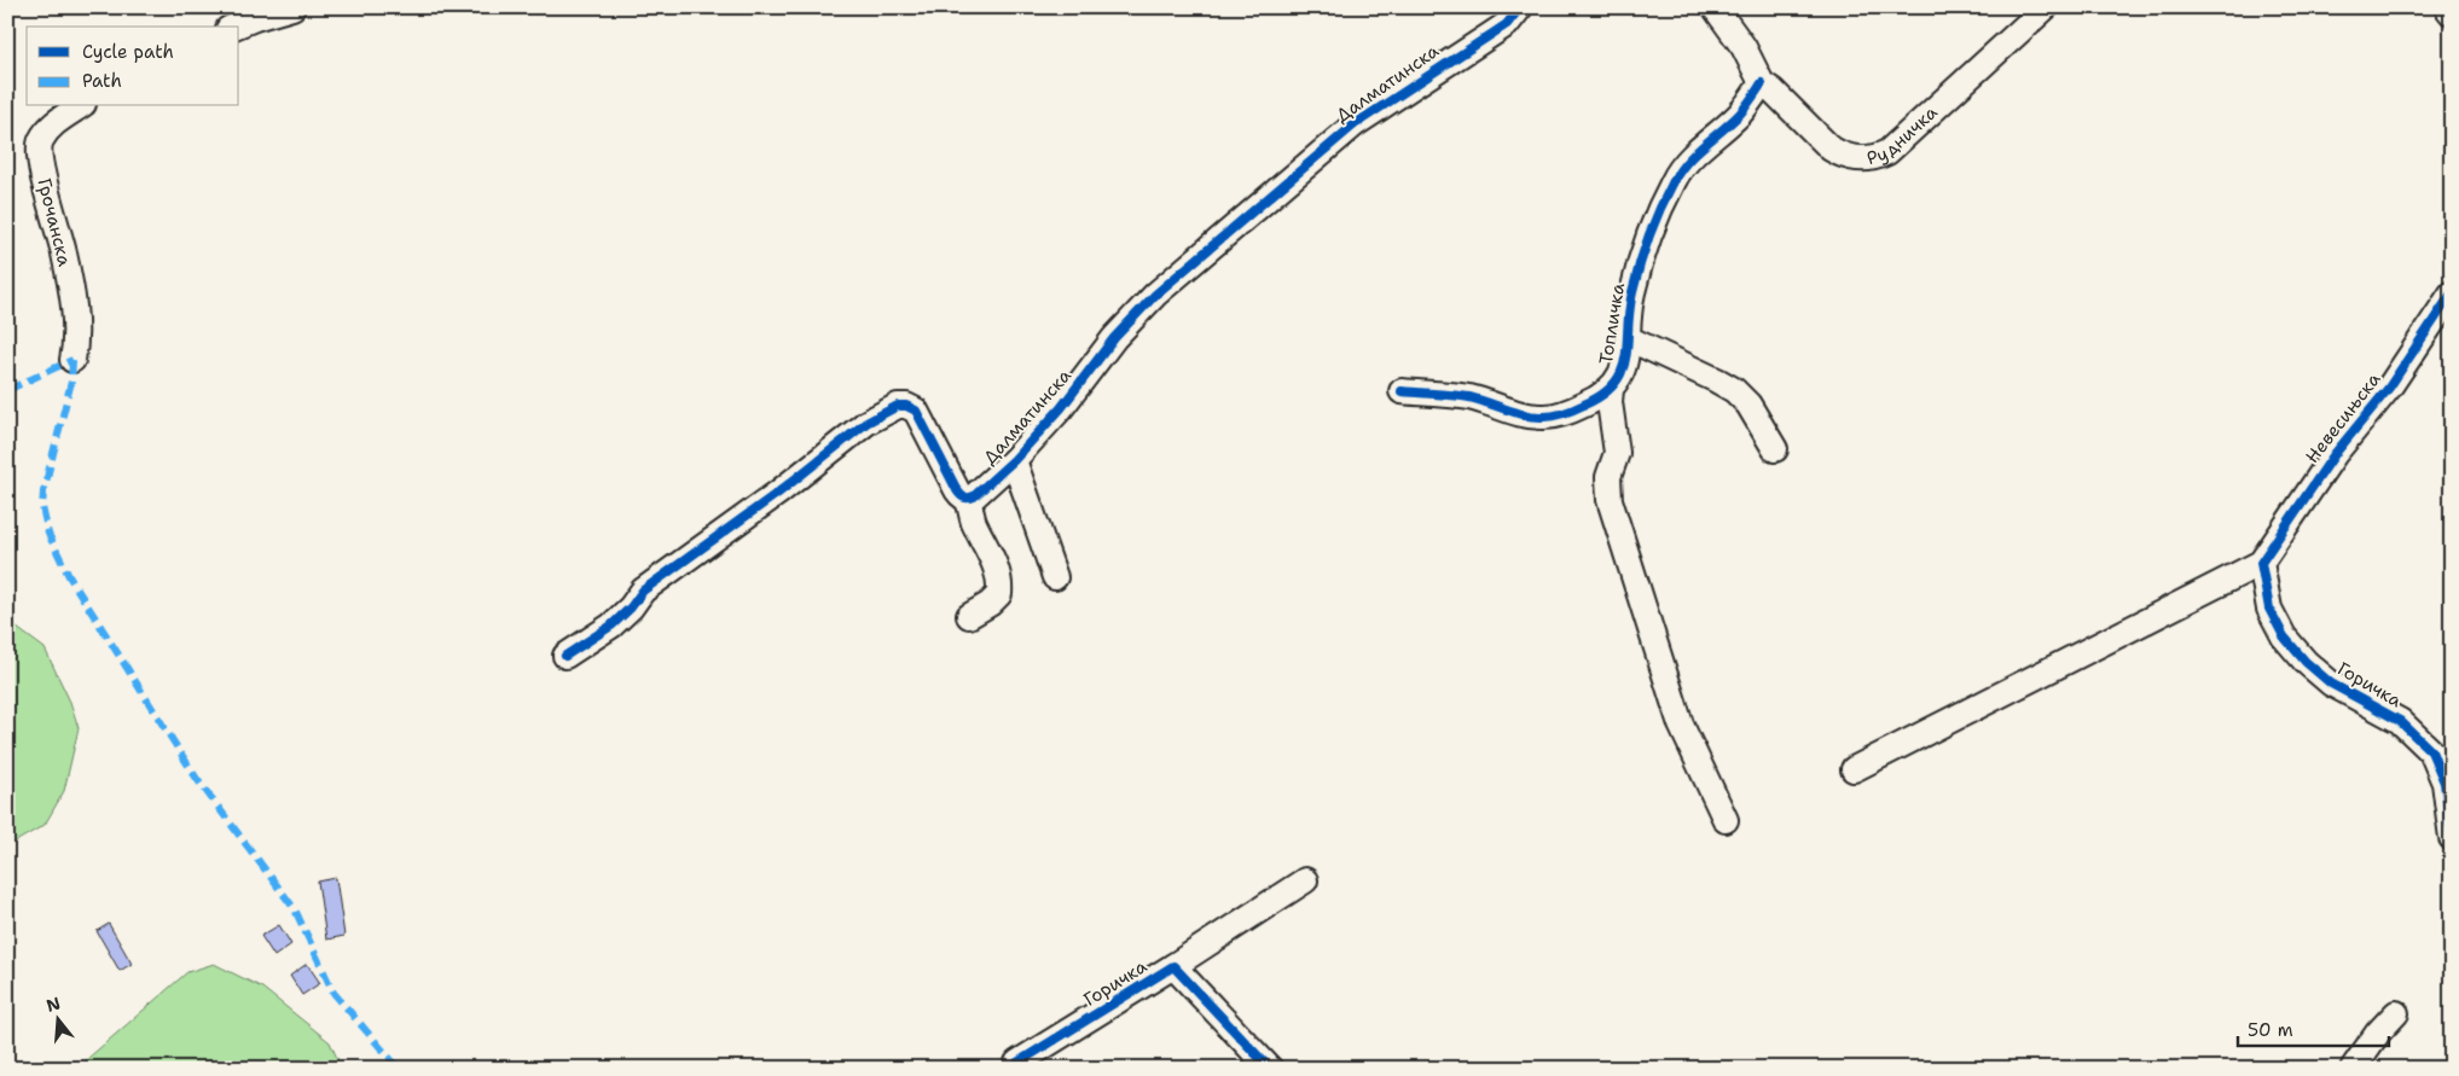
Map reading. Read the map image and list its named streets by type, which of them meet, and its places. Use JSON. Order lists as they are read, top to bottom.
{
  "streets": {
    "street": [
      "Далматинска",
      "Рудничка",
      "Грочанска",
      "Топличка",
      "Невесињска",
      "Горичка"
    ]
  },
  "crossings": [
    ["Рудничка", "Топличка"],
    ["Невесињска", "Горичка"]
  ],
  "legend": ["Cycle path", "Path"],
  "scale_bar": "50 m",
  "north": "top"
}
